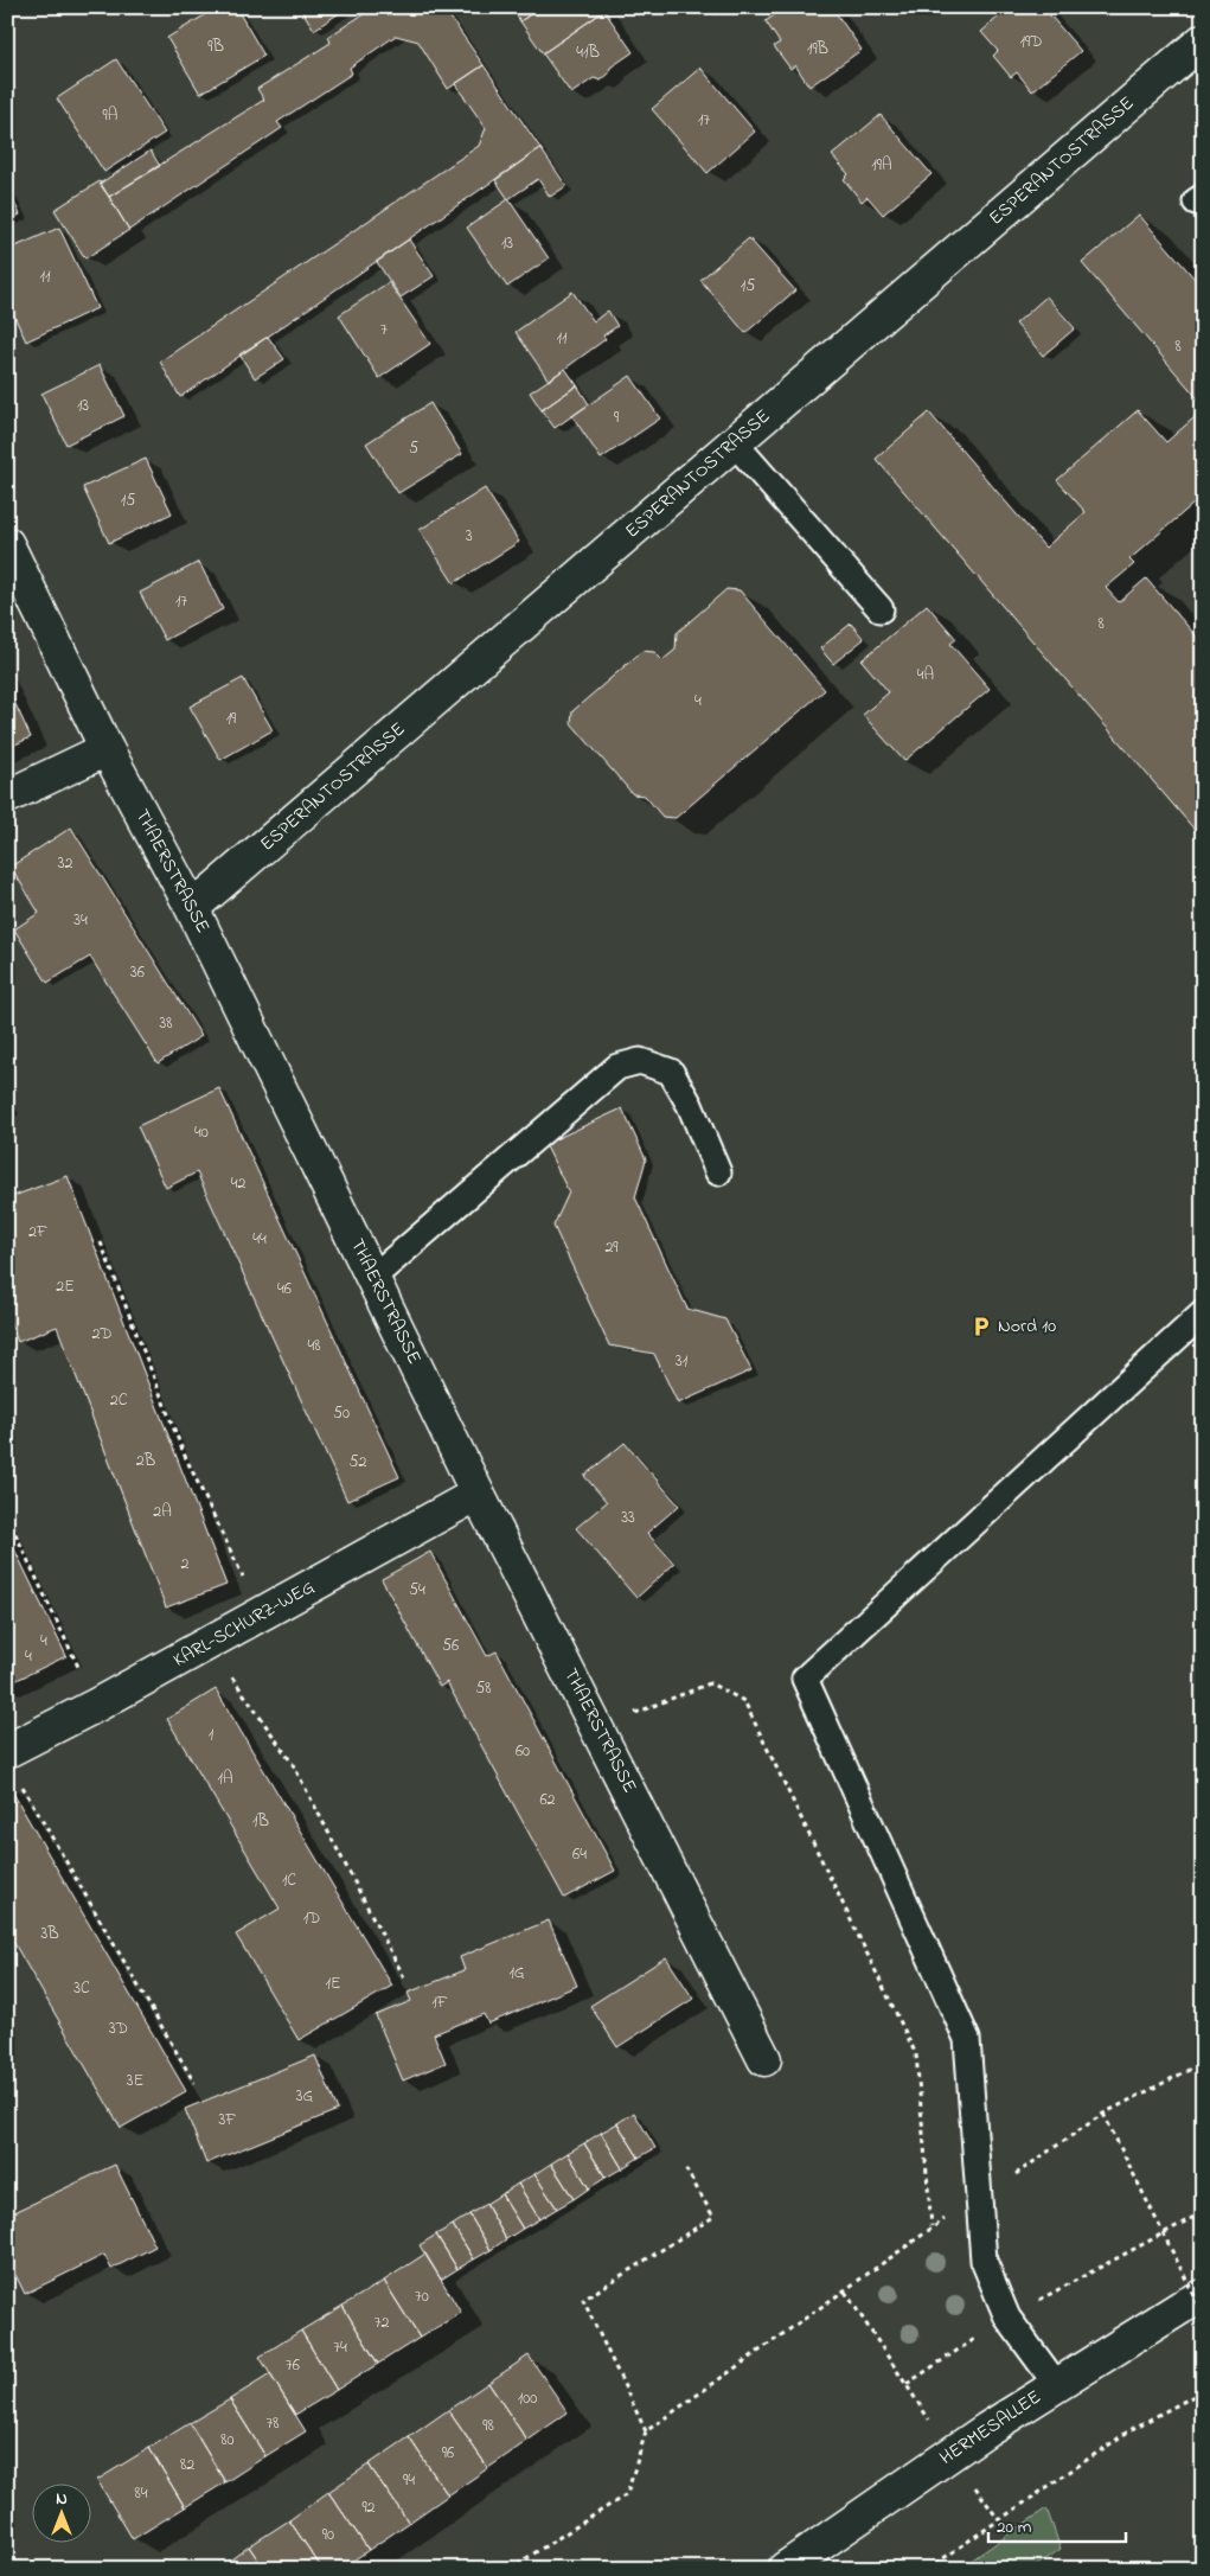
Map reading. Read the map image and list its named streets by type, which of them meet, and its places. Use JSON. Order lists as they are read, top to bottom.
{
  "streets": {
    "street": [
      "ESPERANTOSTRASSE",
      "THAERSTRASSE",
      "KARL-SCHURZ-WEG",
      "HERMESALLEE"
    ]
  },
  "crossings": [
    ["ESPERANTOSTRASSE", "THAERSTRASSE"],
    ["THAERSTRASSE", "KARL-SCHURZ-WEG"]
  ],
  "places": {
    "parking": ["Nord 10"]
  },
  "house_numbers": [
    "19D",
    "9B",
    "19B",
    "41B",
    "9A",
    "17",
    "19A",
    "13",
    "11",
    "15",
    "7",
    "11",
    "8",
    "13",
    "9",
    "5",
    "15",
    "3",
    "17",
    "8",
    "4A",
    "4",
    "19",
    "32",
    "34",
    "36",
    "38",
    "40",
    "42",
    "2F",
    "44",
    "29",
    "2E",
    "46",
    "2D",
    "48",
    "31",
    "2C",
    "50",
    "2B",
    "52",
    "2A",
    "33",
    "2",
    "54",
    "4",
    "56",
    "4",
    "58",
    "1",
    "60",
    "1A",
    "62",
    "1B",
    "64",
    "1C",
    "1D",
    "3B",
    "1G",
    "1E",
    "3C",
    "1F",
    "3D",
    "3E",
    "3G",
    "3F",
    "70",
    "72",
    "74",
    "76",
    "100",
    "78",
    "98",
    "80",
    "96",
    "82",
    "94",
    "84",
    "92",
    "90"
  ],
  "scale_bar": "20 m",
  "north": "top"
}
